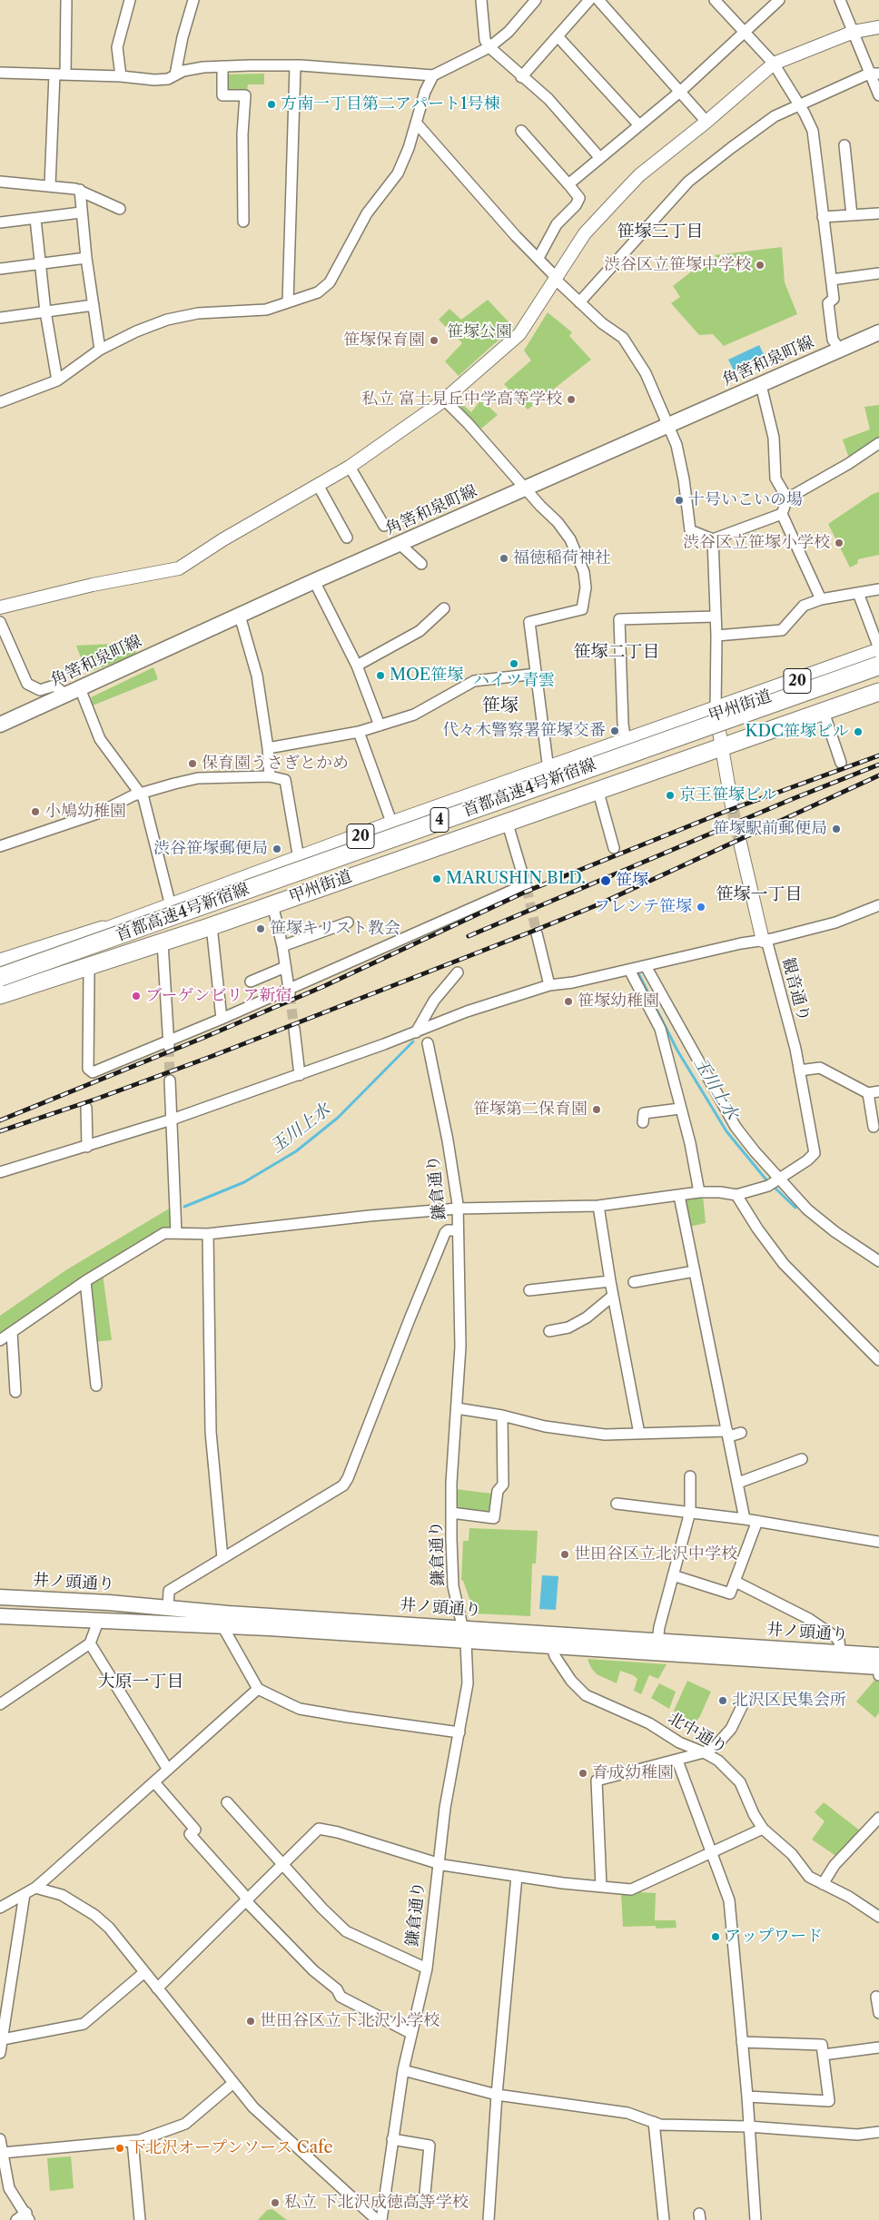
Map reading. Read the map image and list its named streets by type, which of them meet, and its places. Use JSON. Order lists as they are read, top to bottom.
{
  "streets": {
    "highway": [
      "20",
      "甲州街道",
      "首都高速4号新宿線",
      "4"
    ],
    "main road": ["角筈和泉町線", "井ノ頭通り"],
    "street": ["観音通り", "鎌倉通り", "北中通り"]
  },
  "crossings": [
    ["20", "甲州街道"],
    ["鎌倉通り", "井ノ頭通り"],
    ["井ノ頭通り", "北中通り"]
  ],
  "districts": [
    "笹塚三丁目",
    "笹塚二丁目",
    "笹塚",
    "笹塚一丁目",
    "大原一丁目"
  ],
  "water": ["玉川上水"],
  "parks": ["笹塚公園"],
  "places": [
    "方南一丁目第二アパート1号棟",
    "渋谷区立笹塚中学校",
    "笹塚保育園",
    "私立 富士見丘中学高等学校",
    "十号いこいの場",
    "渋谷区立笹塚小学校",
    "福徳稲荷神社",
    "ハイツ青雲",
    "MOE笹塚",
    "代々木警察署笹塚交番",
    "KDC笹塚ビル",
    "保育園うさぎとかめ",
    "京王笹塚ビル",
    "小鳩幼稚園",
    "笹塚駅前郵便局",
    "渋谷笹塚郵便局",
    "MARUSHIN BLD.",
    "笹塚",
    "フレンテ笹塚",
    "笹塚キリスト教会",
    "ブーゲンビリア新宿",
    "笹塚幼稚園",
    "笹塚第二保育園",
    "世田谷区立北沢中学校",
    "北沢区民集会所",
    "育成幼稚園",
    "アップワード",
    "世田谷区立下北沢小学校",
    "下北沢オープンソース Cafe",
    "私立 下北沢成徳高等学校"
  ]
}
